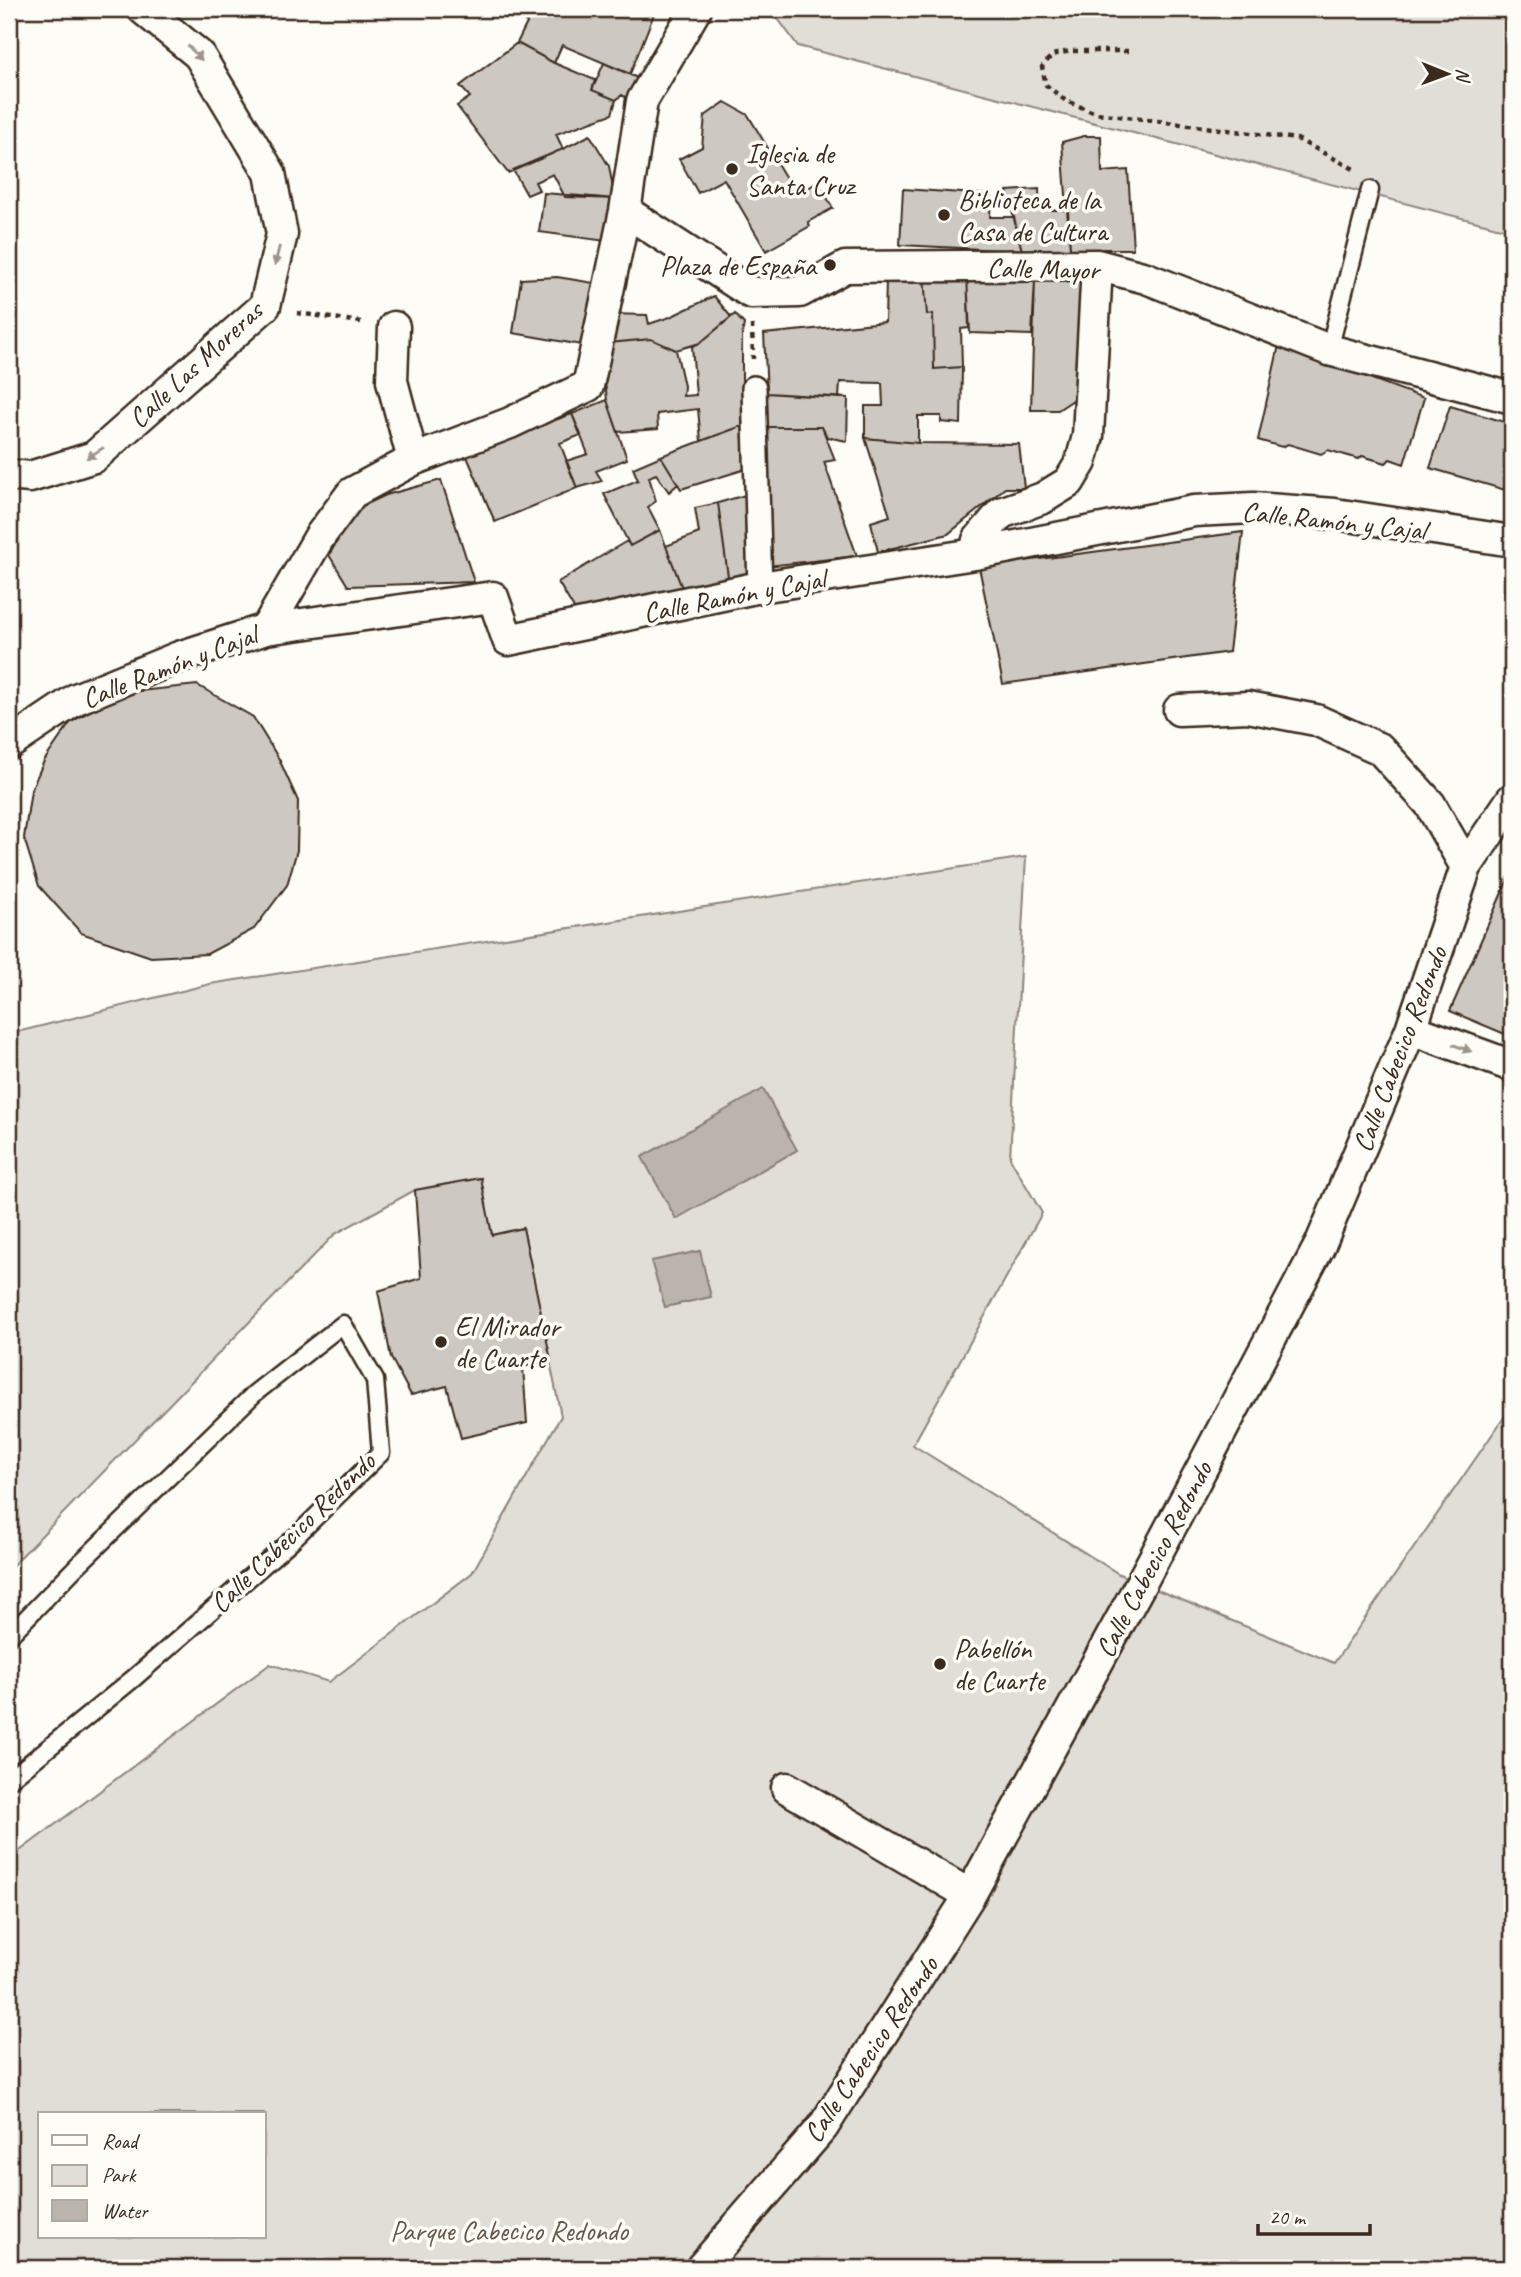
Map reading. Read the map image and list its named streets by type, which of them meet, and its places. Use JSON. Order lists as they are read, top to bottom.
{
  "streets": {
    "street": [
      "Calle Mayor",
      "Calle Las Moreras",
      "Calle Ramón y Cajal",
      "Calle Cabecico Redondo"
    ]
  },
  "parks": ["Parque Cabecico Redondo"],
  "places": [
    "Iglesia de Santa Cruz",
    "Biblioteca de la Casa de Cultura",
    "Plaza de España",
    "El Mirador de Cuarte",
    "Pabellón de Cuarte"
  ],
  "legend": ["Road", "Park", "Water"],
  "scale_bar": "20 m",
  "north": "right"
}
